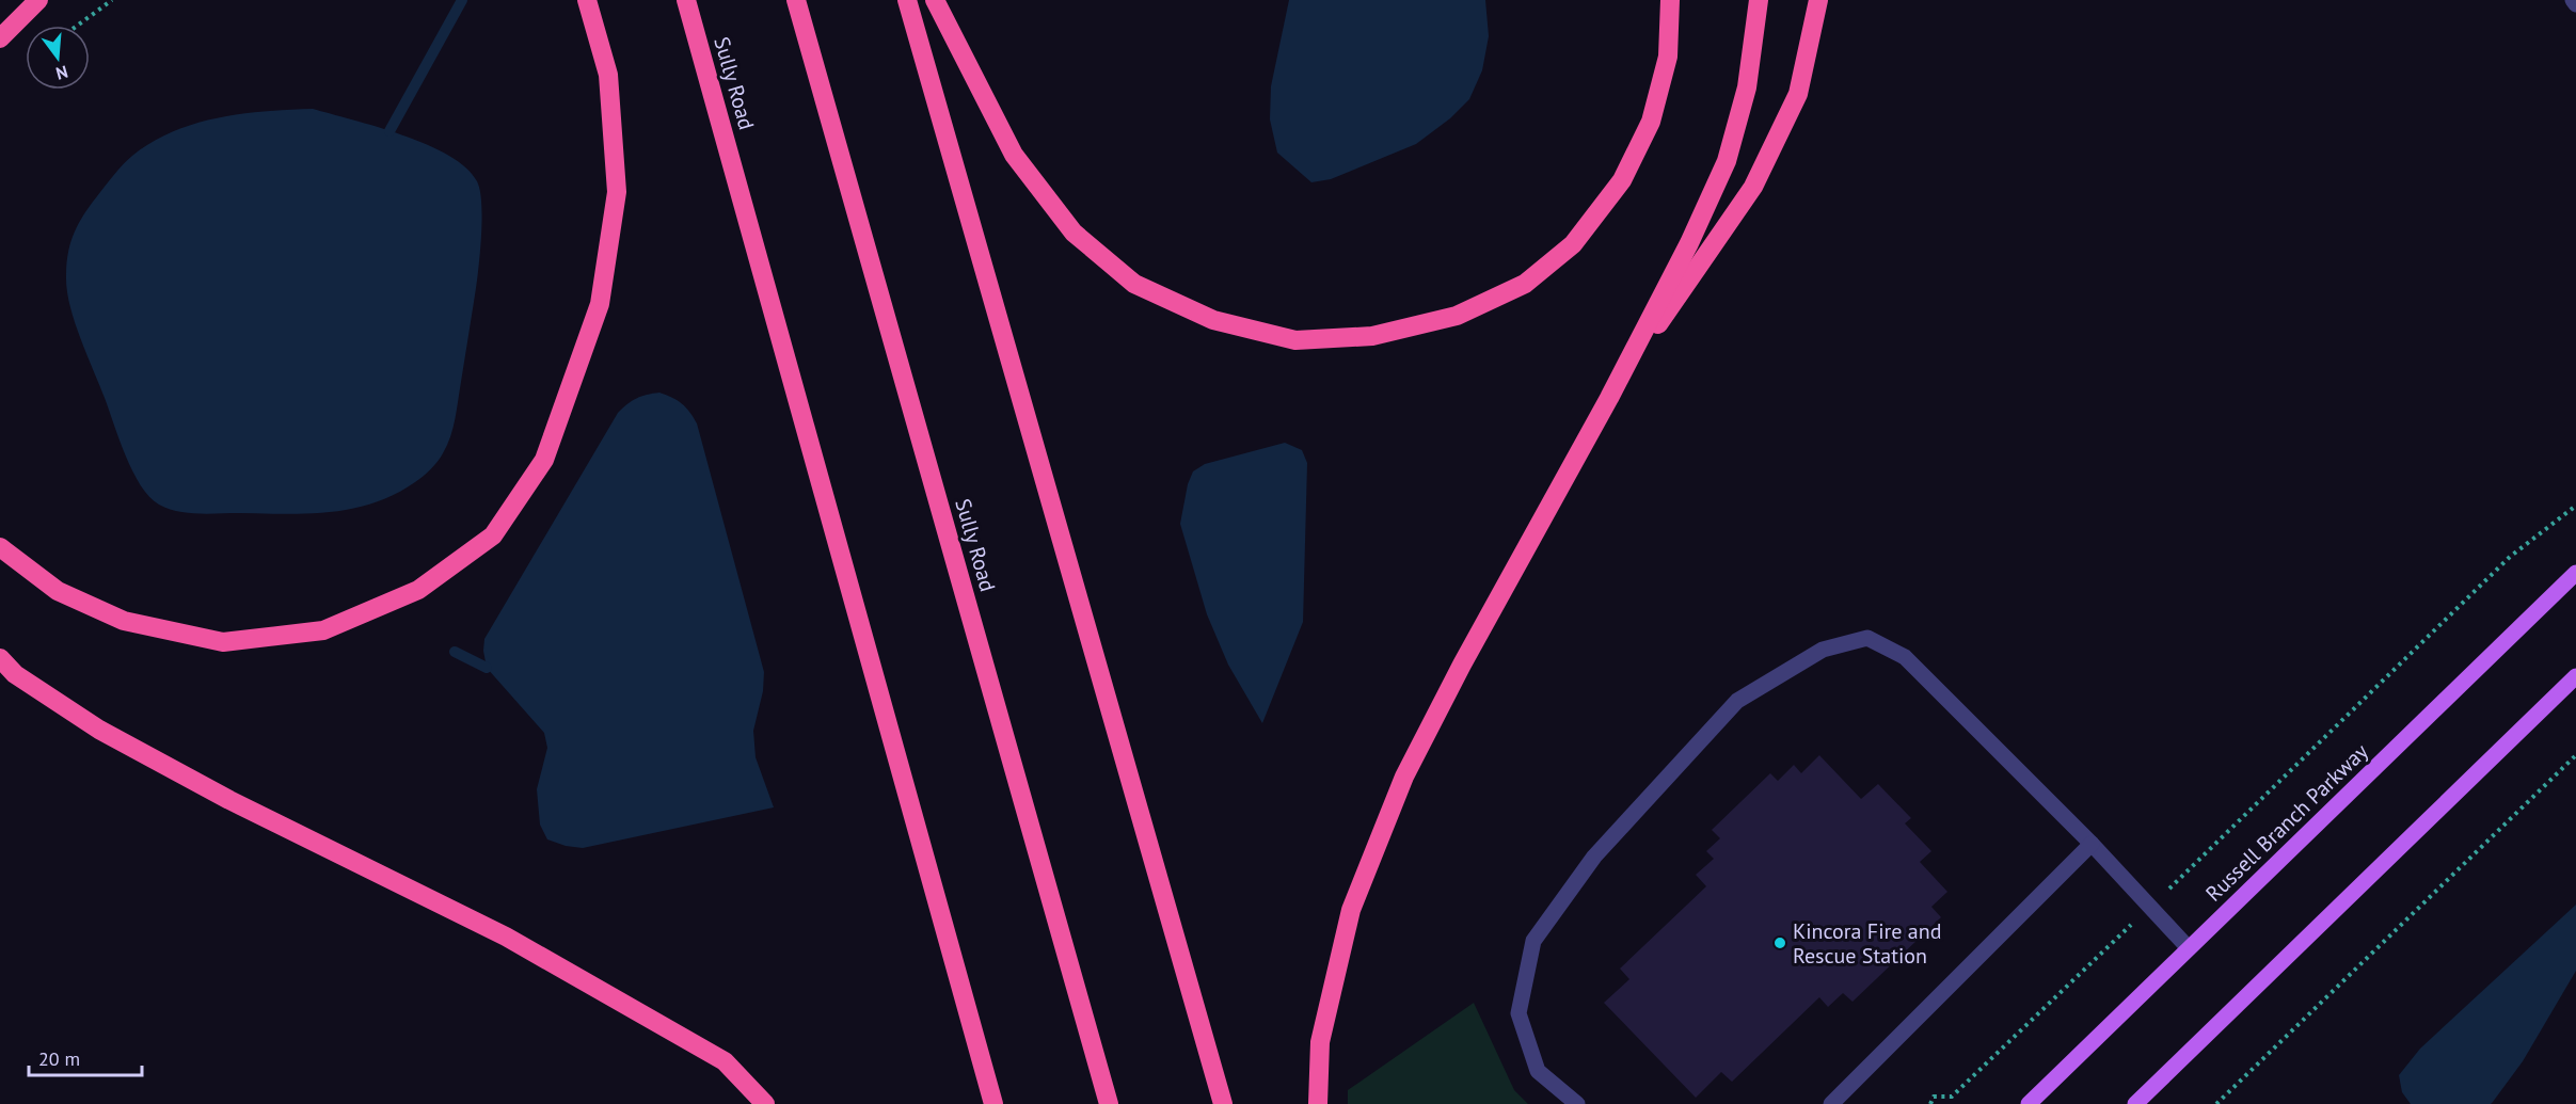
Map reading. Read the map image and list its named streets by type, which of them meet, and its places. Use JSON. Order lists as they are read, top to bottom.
{
  "streets": {
    "highway": ["Sully Road"],
    "main road": ["Russell Branch Parkway"]
  },
  "places": ["Kincora Fire and Rescue Station"],
  "scale_bar": "20 m",
  "north": "bottom"
}
